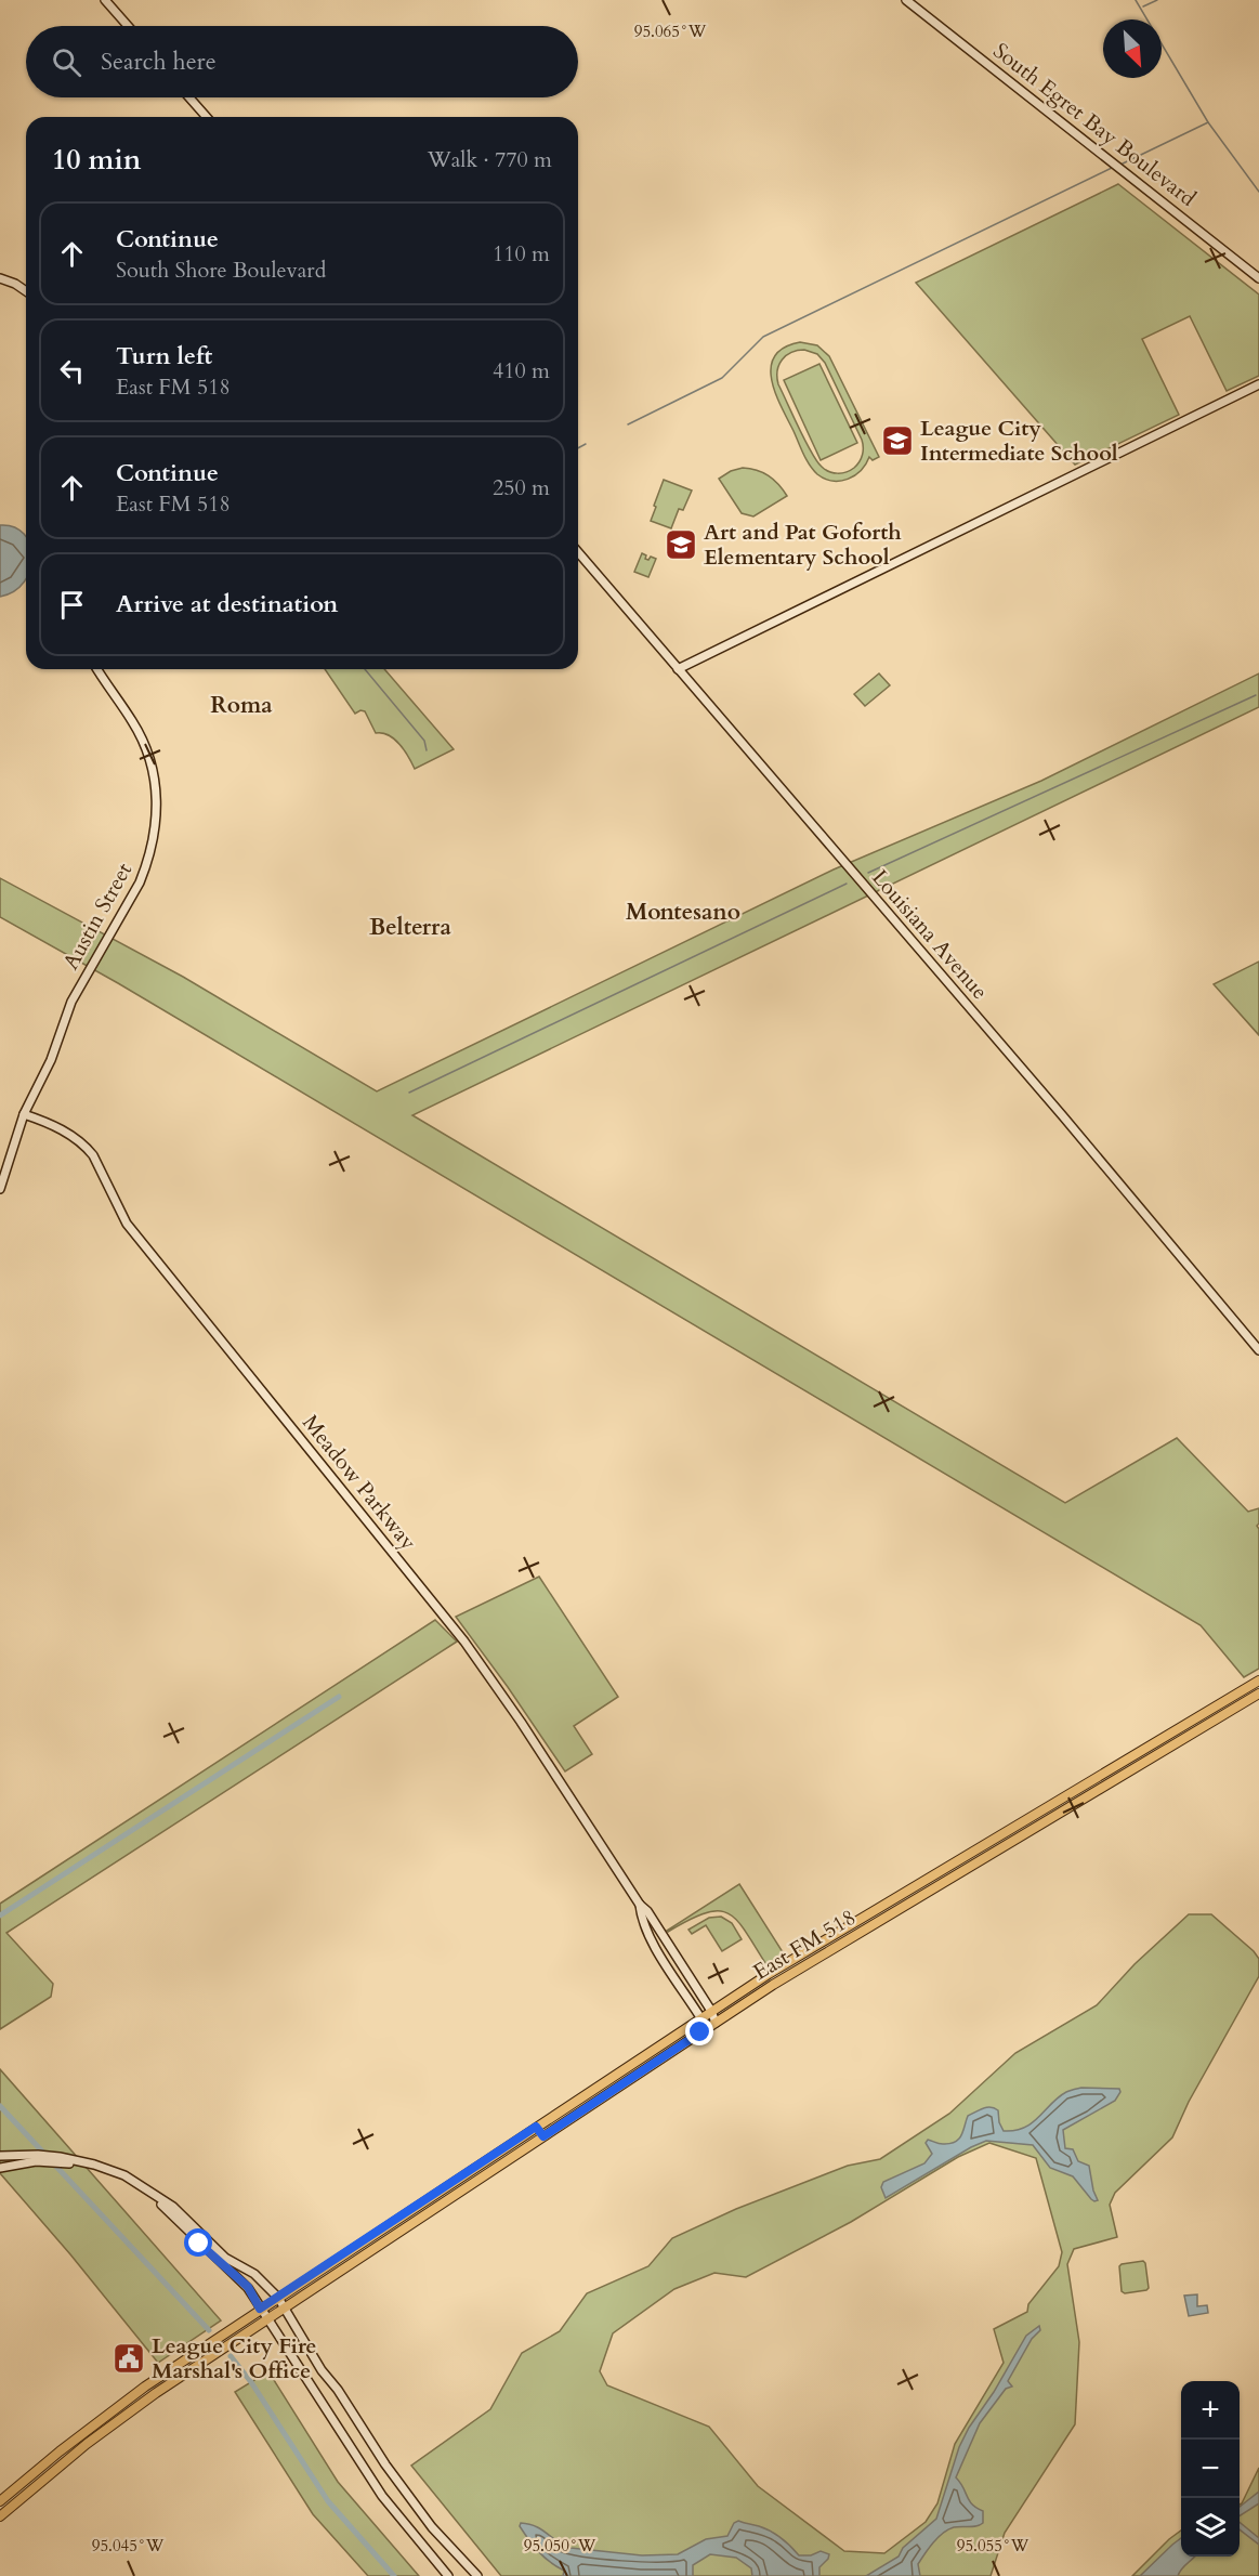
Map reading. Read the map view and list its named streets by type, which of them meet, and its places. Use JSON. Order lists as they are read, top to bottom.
{
  "streets": {
    "main road": ["East FM 518"],
    "street": [
      "South Egret Bay Boulevard",
      "Austin Street",
      "Louisiana Avenue",
      "Meadow Parkway"
    ]
  },
  "crossings": [
    ["Austin Street", "Meadow Parkway"],
    ["Meadow Parkway", "East FM 518"]
  ],
  "districts": ["Roma", "Montesano", "Belterra"],
  "places": {
    "school or university": ["League City Intermediate School", "Art and Pat Goforth Elementary School"],
    "public building": ["League City Fire Marshal's Office"]
  },
  "north": "bottom right",
  "page": {
    "search": "Search here",
    "heading": ["10 min", "Walk · 770 m"],
    "list": [
      ["Continue", "South Shore Boulevard", "110 m"],
      ["Turn left", "East FM 518", "410 m"],
      ["Continue", "East FM 518", "250 m"],
      "Arrive at destination"
    ],
    "map_buttons": ["+", "−"]
  },
  "coordinates": [
    "95.065°W",
    "95.045°W",
    "95.050°W",
    "95.055°W"
  ]
}
